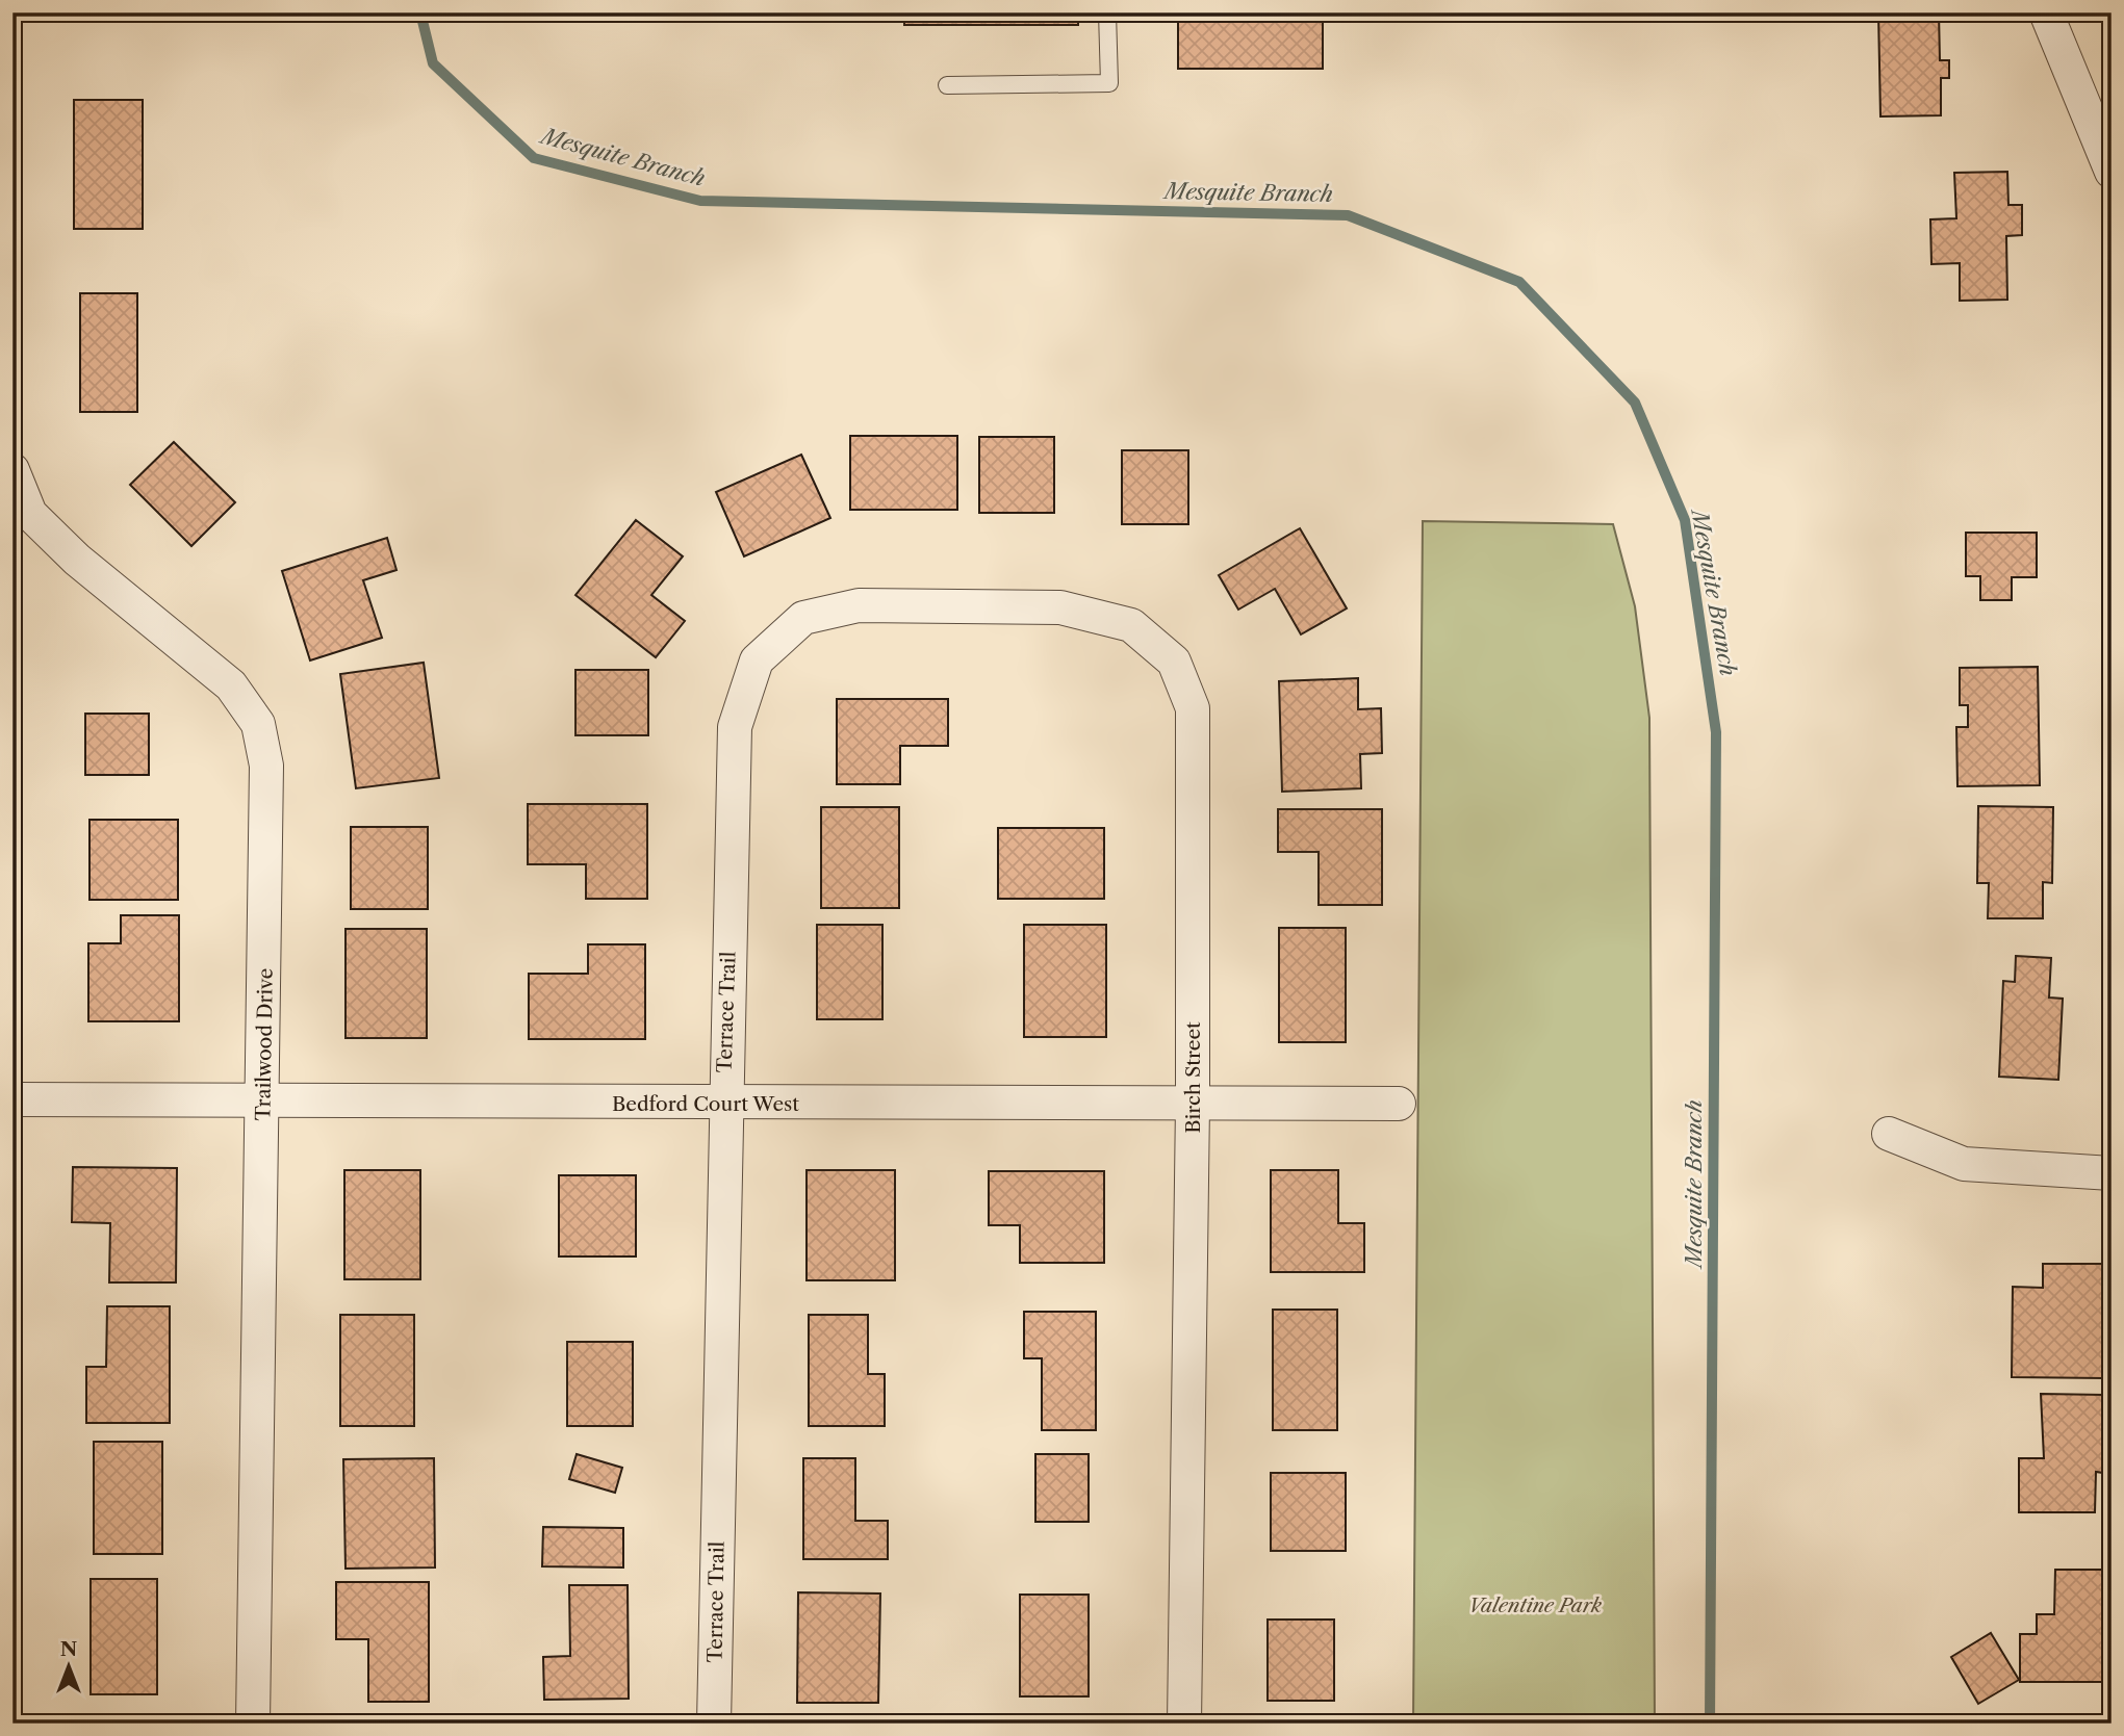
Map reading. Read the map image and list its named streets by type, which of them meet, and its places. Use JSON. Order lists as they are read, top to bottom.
{
  "streets": {
    "street": [
      "Terrace Trail",
      "Trailwood Drive",
      "Birch Street",
      "Bedford Court West"
    ]
  },
  "crossings": [
    ["Terrace Trail", "Birch Street"],
    ["Terrace Trail", "Bedford Court West"],
    ["Trailwood Drive", "Bedford Court West"],
    ["Birch Street", "Bedford Court West"]
  ],
  "water": ["Mesquite Branch"],
  "parks": ["Valentine Park"],
  "north": "top"
}
